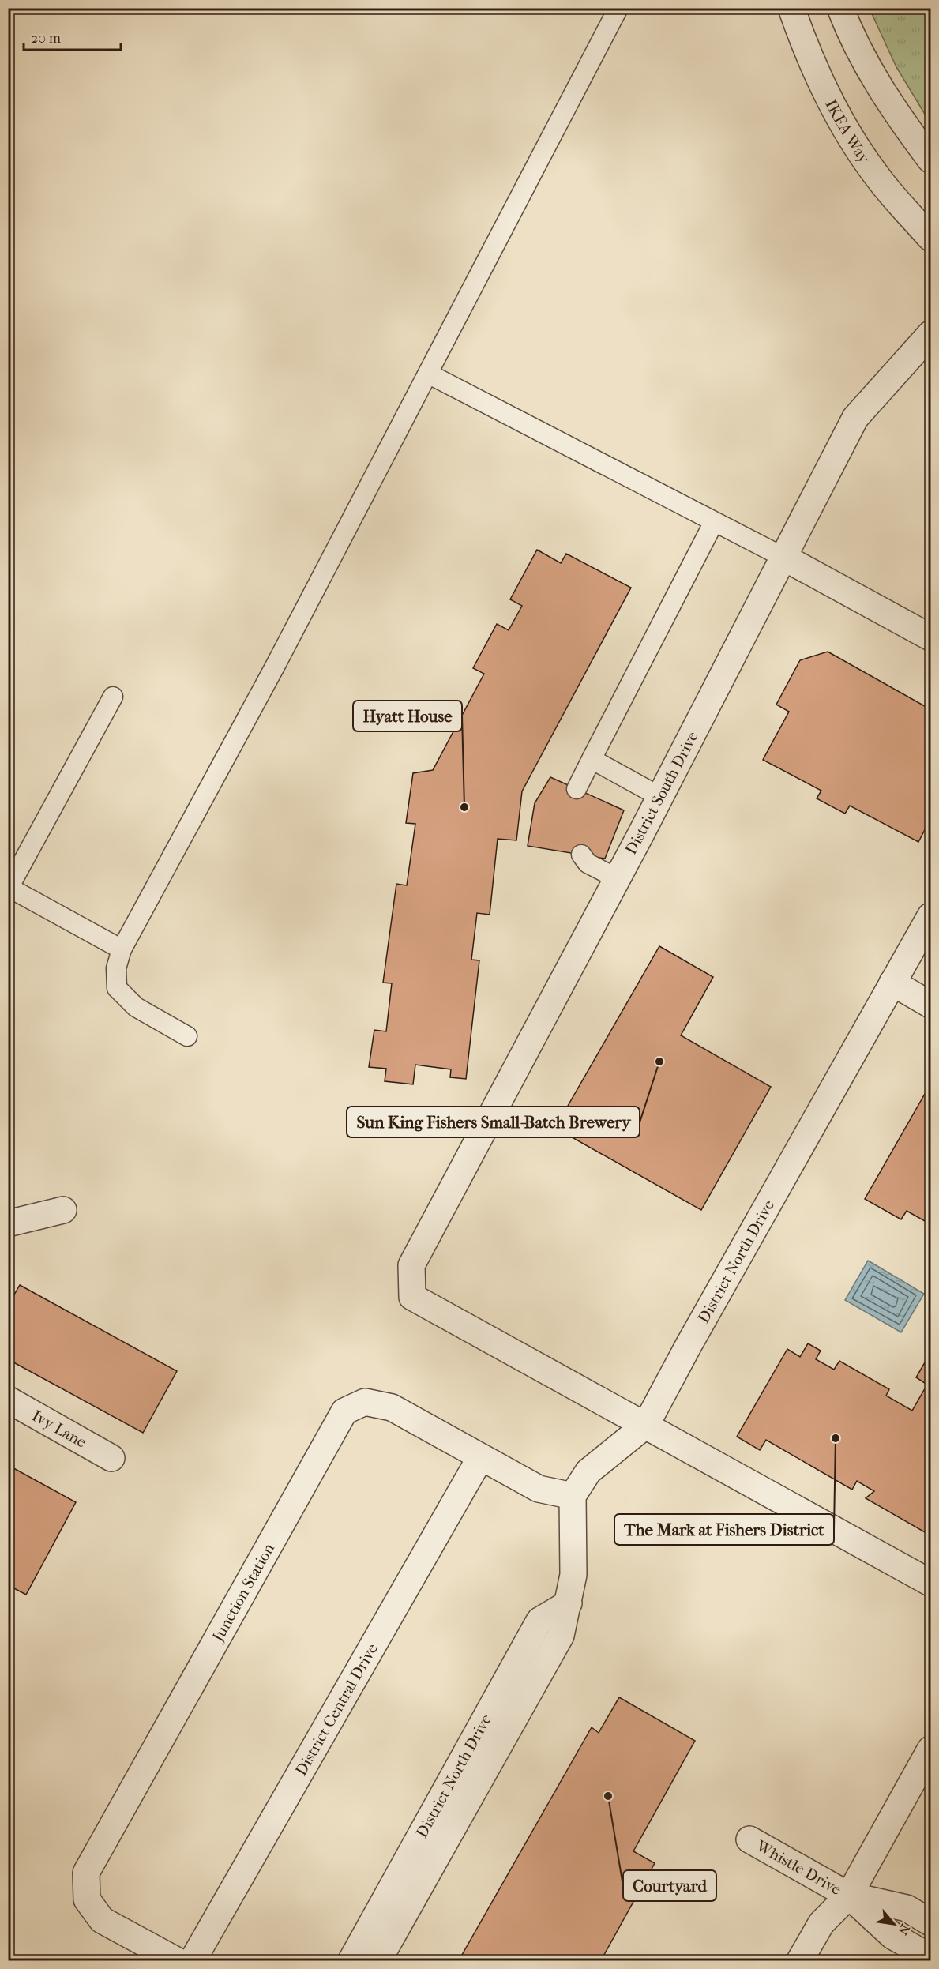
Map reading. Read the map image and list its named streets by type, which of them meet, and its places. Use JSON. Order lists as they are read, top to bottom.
{
  "streets": {
    "street": [
      "IKEA Way",
      "District South Drive",
      "District North Drive",
      "Ivy Lane",
      "Junction Station",
      "District Central Drive",
      "Whistle Drive"
    ]
  },
  "crossings": [
    ["District South Drive", "District North Drive"],
    ["District North Drive", "Junction Station"],
    ["Junction Station", "District Central Drive"]
  ],
  "places": [
    "Hyatt House",
    "Sun King Fishers Small-Batch Brewery",
    "The Mark at Fishers District",
    "Courtyard"
  ],
  "scale_bar": "20 m",
  "north": "bottom right"
}
